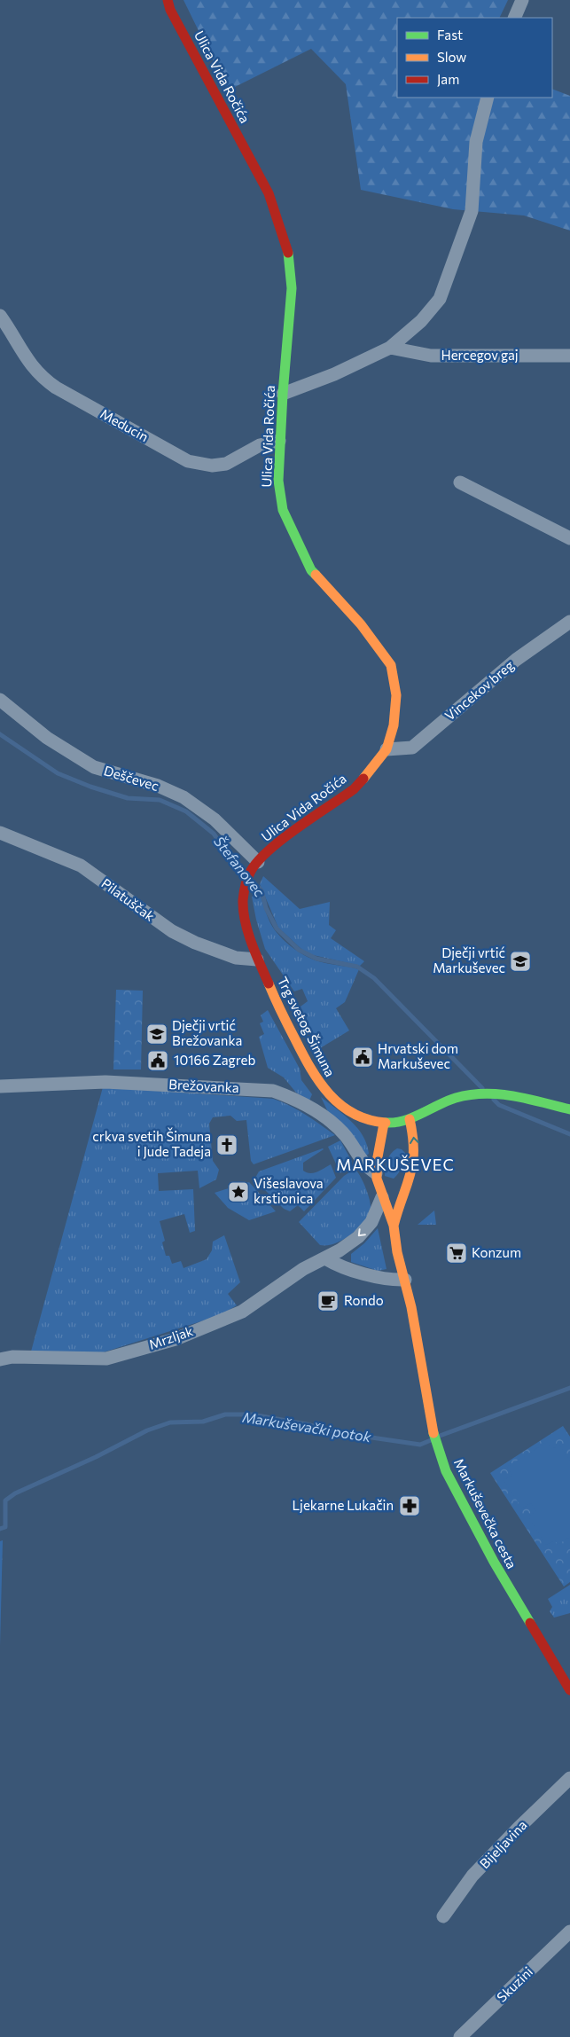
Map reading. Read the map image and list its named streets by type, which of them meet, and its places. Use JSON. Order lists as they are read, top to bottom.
{
  "streets": {
    "main road": ["Ulica Vida Ročića", "Trg svetog Šimuna", "Markuševečka cesta"],
    "street": [
      "Hercegov gaj",
      "Meducin",
      "Vincekov breg",
      "Deščevec",
      "Pilatuščak",
      "Brežovanka",
      "Mrzljak",
      "Bijeljavina",
      "Skuzini"
    ]
  },
  "crossings": [
    ["Ulica Vida Ročića", "Meducin"],
    ["Ulica Vida Ročića", "Vincekov breg"],
    ["Ulica Vida Ročića", "Deščevec"],
    ["Ulica Vida Ročića", "Pilatuščak"],
    ["Ulica Vida Ročića", "Trg svetog Šimuna"],
    ["Pilatuščak", "Trg svetog Šimuna"]
  ],
  "districts": ["MARKUŠEVEC"],
  "water": ["Štefanovec", "Markuševački potok"],
  "places": {
    "school or university": ["Dječji vrtić Markuševec", "Dječji vrtić Brežovanka"],
    "public building": ["Hrvatski dom Markuševec", "10166 Zagreb"],
    "church": ["crkva svetih Šimuna i Jude Tadeja"],
    "place": ["Višeslavova krstionica"],
    "supermarket": ["Konzum"],
    "cafe": ["Rondo"],
    "pharmacy": ["Ljekarne Lukačin"]
  },
  "legend": ["Fast", "Slow", "Jam"]
}
